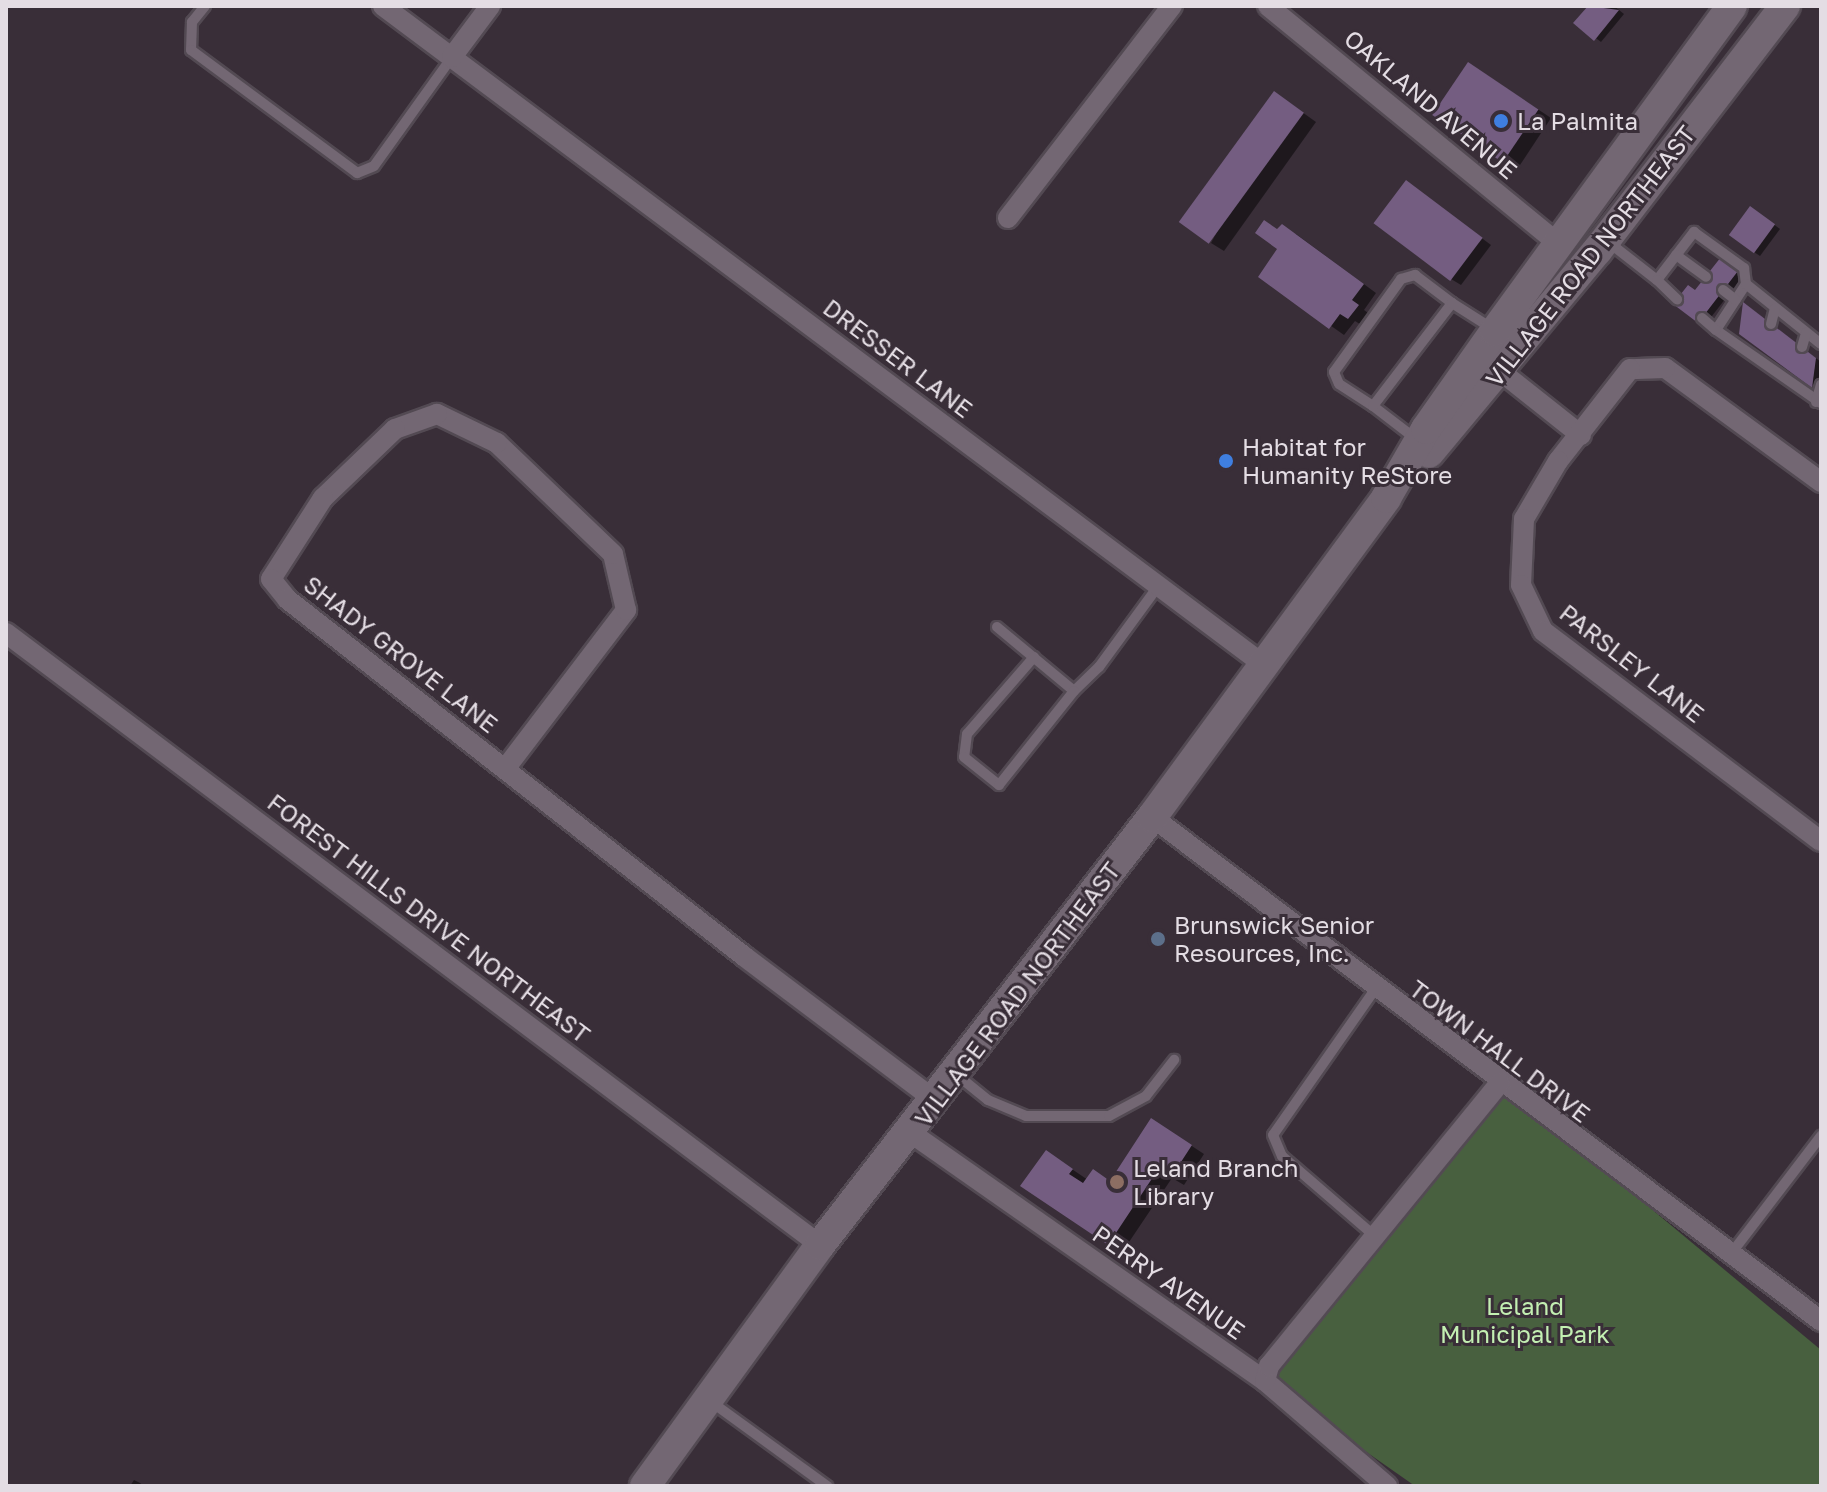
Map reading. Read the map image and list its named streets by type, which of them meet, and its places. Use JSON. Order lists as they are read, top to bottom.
{
  "streets": {
    "main road": ["VILLAGE ROAD NORTHEAST"],
    "street": [
      "OAKLAND AVENUE",
      "DRESSER LANE",
      "SHADY GROVE LANE",
      "PARSLEY LANE",
      "FOREST HILLS DRIVE NORTHEAST",
      "TOWN HALL DRIVE",
      "PERRY AVENUE"
    ]
  },
  "crossings": [
    ["OAKLAND AVENUE", "VILLAGE ROAD NORTHEAST"],
    ["VILLAGE ROAD NORTHEAST", "DRESSER LANE"],
    ["VILLAGE ROAD NORTHEAST", "SHADY GROVE LANE"],
    ["VILLAGE ROAD NORTHEAST", "FOREST HILLS DRIVE NORTHEAST"],
    ["VILLAGE ROAD NORTHEAST", "TOWN HALL DRIVE"],
    ["VILLAGE ROAD NORTHEAST", "PERRY AVENUE"]
  ],
  "parks": ["Leland Municipal Park"],
  "places": [
    "La Palmita",
    "Habitat for Humanity ReStore",
    "Brunswick Senior Resources, Inc.",
    "Leland Branch Library"
  ]
}
